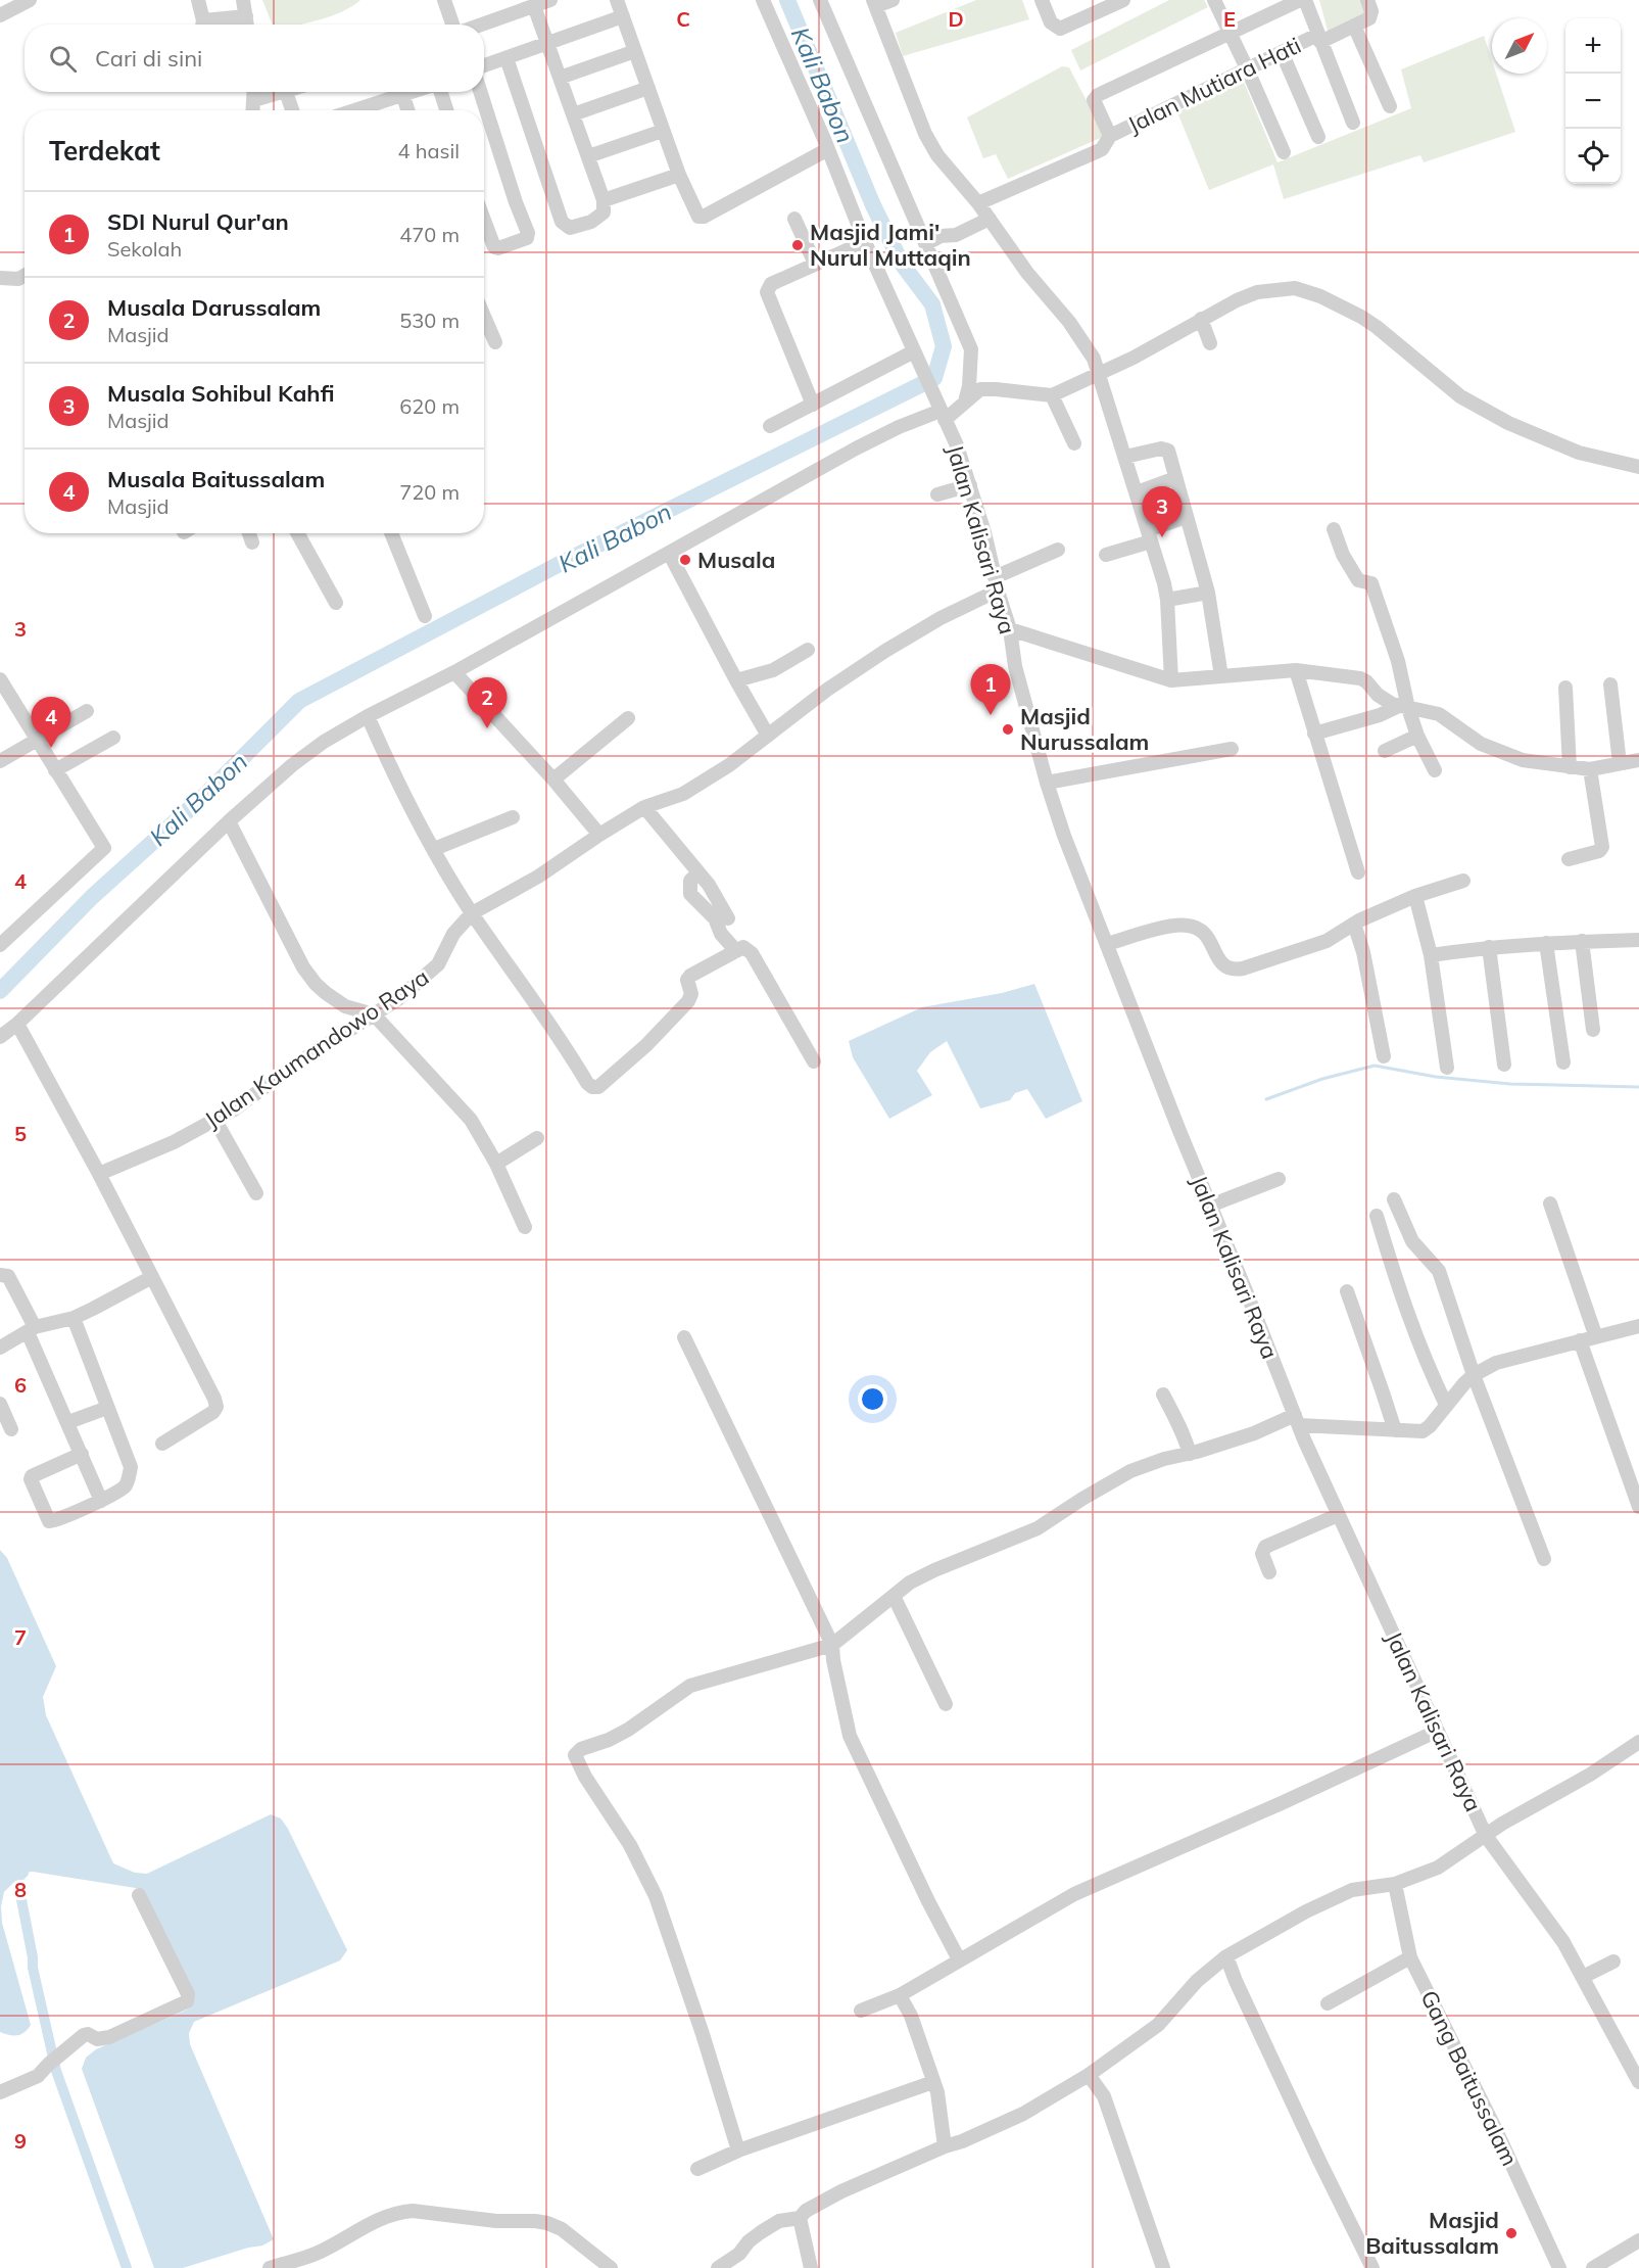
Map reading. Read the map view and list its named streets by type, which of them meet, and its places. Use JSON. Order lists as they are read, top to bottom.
{
  "streets": {
    "street": [
      "Jalan Mutiara Hati",
      "Jalan Kalisari Raya",
      "Jalan Kaumandowo Raya",
      "Gang Baitussalam"
    ]
  },
  "crossings": [
    ["Jalan Kalisari Raya", "Jalan Kaumandowo Raya"]
  ],
  "water": ["Kali Babon"],
  "places": [
    "Masjid Jami' Nurul Muttaqin",
    "Musala",
    "Masjid Nurussalam",
    "Masjid Baitussalam"
  ],
  "north": "top right",
  "page": {
    "map_buttons": ["+", "−"],
    "search": "Cari di sini",
    "heading": ["Terdekat", "4 hasil"],
    "list": [
      {
        "mark": "1",
        "name": "SDI Nurul Qur'an",
        "note": "Sekolah",
        "value": "470 m"
      },
      {
        "mark": "2",
        "name": "Musala Darussalam",
        "note": "Masjid",
        "value": "530 m"
      },
      {
        "mark": "3",
        "name": "Musala Sohibul Kahfi",
        "note": "Masjid",
        "value": "620 m"
      },
      {
        "mark": "4",
        "name": "Musala Baitussalam",
        "note": "Masjid",
        "value": "720 m"
      }
    ],
    "pins": [
      "3",
      "1",
      "2",
      "4"
    ]
  },
  "grid": {
    "columns": ["C", "D", "E"],
    "rows": [
      "3",
      "4",
      "5",
      "6",
      "7",
      "8",
      "9"
    ]
  }
}
